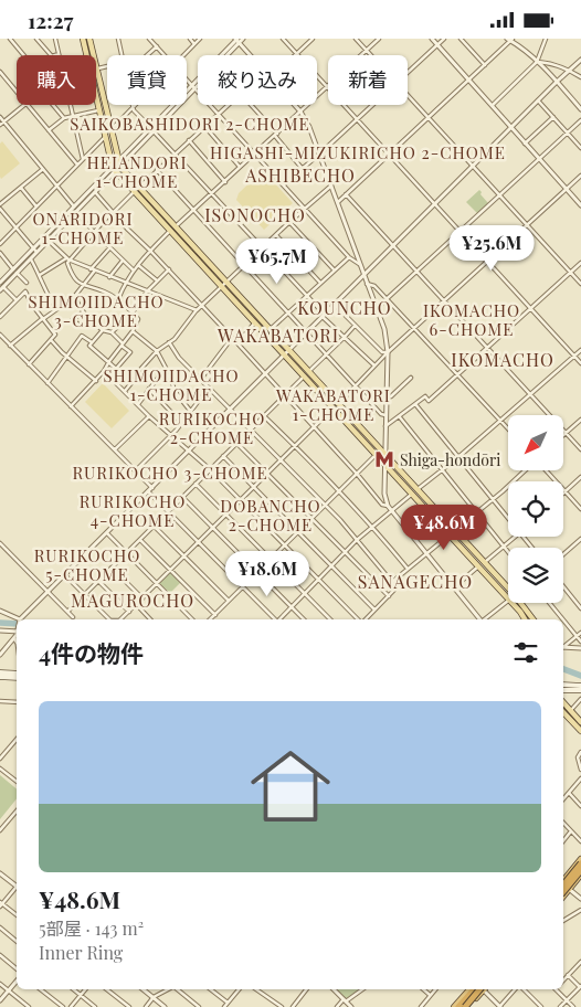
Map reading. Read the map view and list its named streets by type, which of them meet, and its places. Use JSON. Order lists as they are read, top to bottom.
{
  "districts": [
    "SAIKOBASHIDORI 2-CHOME",
    "HIGASHI-MIZUKIRICHO 2-CHOME",
    "HEIANDORI 1-CHOME",
    "ASHIBECHO",
    "ISONOCHO",
    "ONARIDORI 1-CHOME",
    "SHIMOIIDACHO 3-CHOME",
    "KOUNCHO",
    "IKOMACHO 6-CHOME",
    "WAKABATORI",
    "IKOMACHO",
    "SHIMOIIDACHO 1-CHOME",
    "WAKABATORI 1-CHOME",
    "RURIKOCHO 2-CHOME",
    "RURIKOCHO 3-CHOME",
    "RURIKOCHO 4-CHOME",
    "DOBANCHO 2-CHOME",
    "RURIKOCHO 5-CHOME",
    "SANAGECHO",
    "MAGUROCHO"
  ],
  "places": {
    "metro station": ["Shiga-hondōri"]
  },
  "north": "bottom left",
  "page": {
    "status": "12:27",
    "chip": [
      "購入",
      "賃貸",
      "絞り込み",
      "新着"
    ],
    "price": [
      "¥25.6M",
      "¥65.7M",
      "¥48.6M",
      "¥18.6M"
    ],
    "heading": "4件の物件",
    "list": [
      {
        "name": "¥48.6M",
        "note": "5部屋 · 143 m² · Inner Ring"
      }
    ]
  }
}
